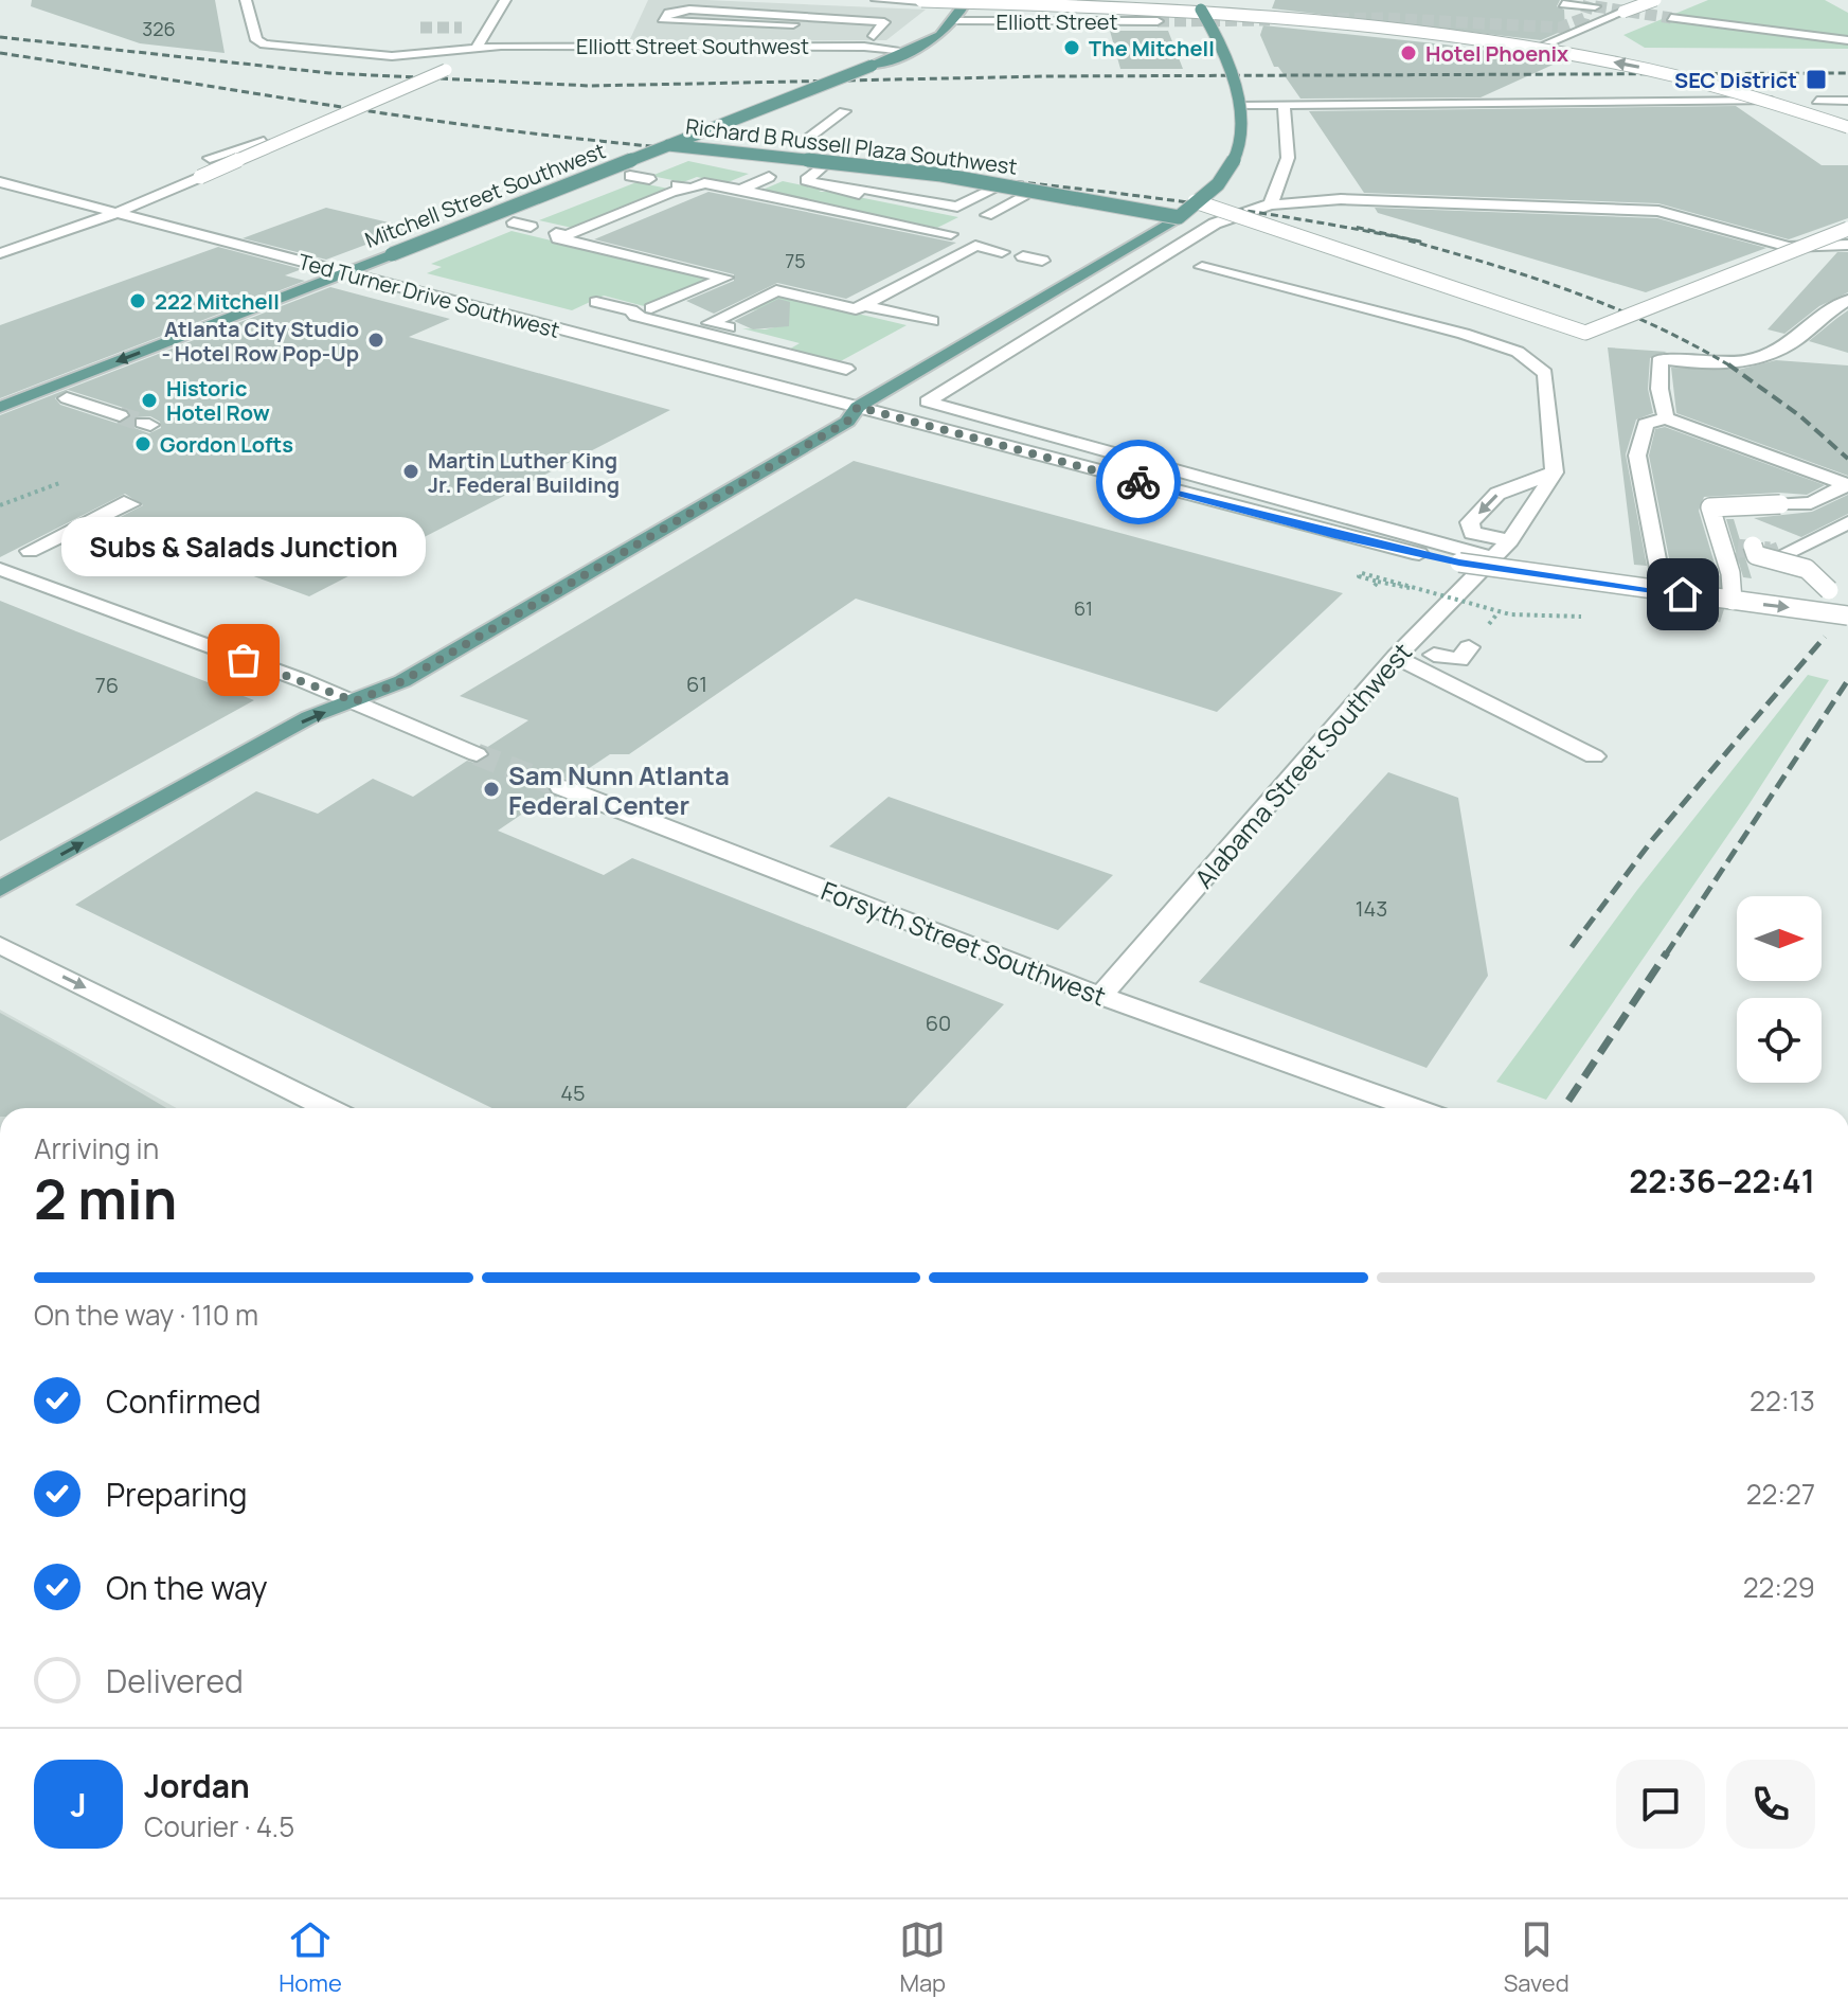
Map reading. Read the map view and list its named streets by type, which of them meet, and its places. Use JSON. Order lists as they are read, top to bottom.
{
  "streets": {
    "main road": ["Richard B Russell Plaza Southwest", "Mitchell Street Southwest"],
    "street": [
      "Elliott Street",
      "Elliott Street Southwest",
      "Ted Turner Drive Southwest",
      "Alabama Street Southwest",
      "Forsyth Street Southwest"
    ]
  },
  "crossings": [
    ["Elliott Street", "Mitchell Street Southwest"],
    ["Elliott Street Southwest", "Mitchell Street Southwest"],
    ["Richard B Russell Plaza Southwest", "Mitchell Street Southwest"],
    ["Mitchell Street Southwest", "Ted Turner Drive Southwest"],
    ["Alabama Street Southwest", "Forsyth Street Southwest"]
  ],
  "places": {
    "other": [
      "The Mitchell",
      "Hotel Phoenix",
      "222 Mitchell",
      "Atlanta City Studio - Hotel Row Pop-Up",
      "Historic Hotel Row",
      "Gordon Lofts",
      "Martin Luther King Jr. Federal Building",
      "Subs & Salads Junction",
      "Sam Nunn Atlanta Federal Center"
    ],
    "transit": ["SEC District"]
  },
  "house_numbers": [
    "326",
    "75",
    "61",
    "61",
    "76",
    "143",
    "60",
    "45"
  ],
  "north": "right",
  "page": {
    "bubble": "Subs & Salads Junction",
    "heading": ["2 min", "Arriving in", "22:36–22:41"],
    "panel": ["Jordan", "Courier · 4.5"],
    "bar": "On the way · 110 m",
    "list": [
      ["Confirmed", "22:13"],
      ["Preparing", "22:27"],
      ["On the way", "22:29"],
      "Delivered"
    ],
    "round": "J",
    "tabs": ["Home", "Map", "Saved"]
  }
}
